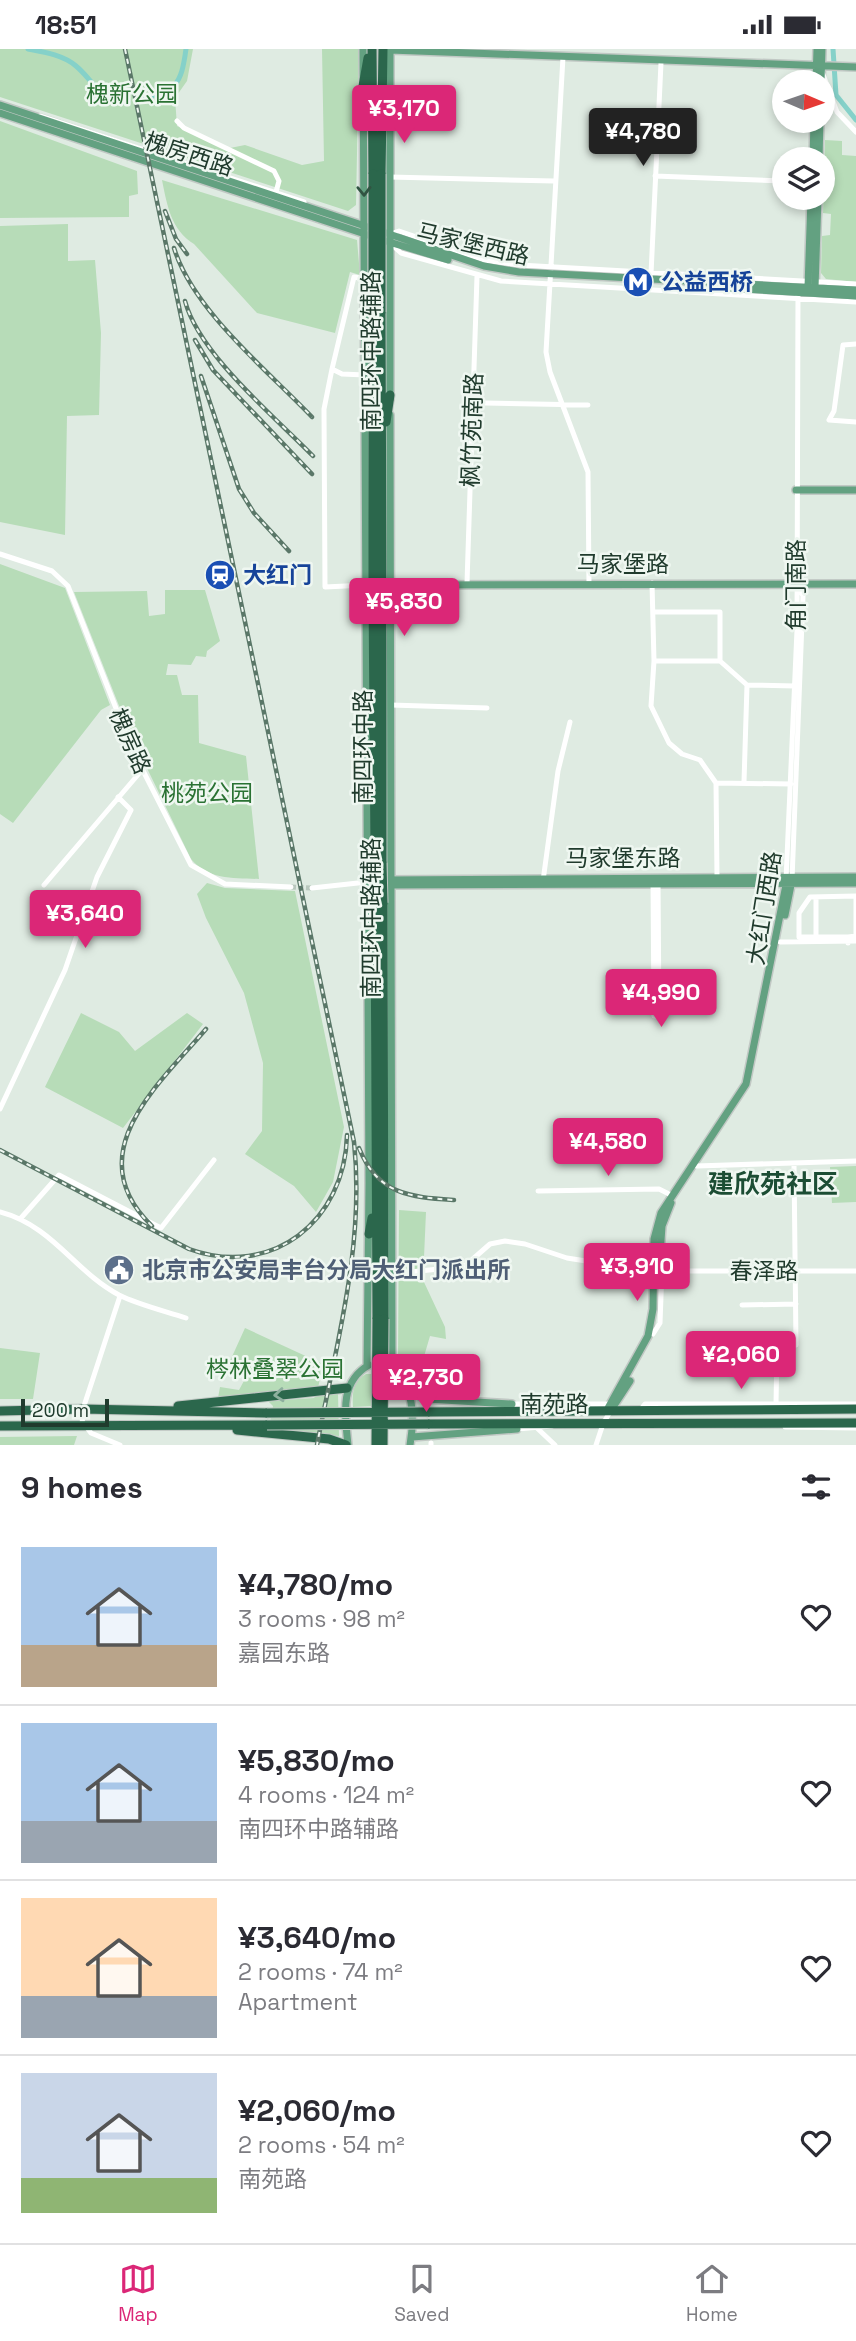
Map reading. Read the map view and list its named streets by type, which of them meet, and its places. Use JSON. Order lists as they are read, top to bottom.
{
  "streets": {
    "highway": ["南四环中路", "南苑路"],
    "main road": [
      "槐房西路",
      "马家堡西路",
      "南四环中路辅路",
      "马家堡路",
      "马家堡东路",
      "大红门西路"
    ],
    "street": [
      "枫竹苑南路",
      "角门南路",
      "槐房路",
      "春泽路"
    ]
  },
  "crossings": [
    ["槐房西路", "马家堡西路"],
    ["槐房西路", "南四环中路辅路"],
    ["马家堡西路", "南四环中路辅路"],
    ["马家堡西路", "枫竹苑南路"],
    ["马家堡西路", "角门南路"],
    ["南四环中路辅路", "马家堡路"],
    ["南四环中路辅路", "南四环中路"],
    ["南四环中路辅路", "马家堡东路"],
    ["南四环中路辅路", "春泽路"],
    ["枫竹苑南路", "马家堡路"],
    ["马家堡路", "角门南路"],
    ["马家堡路", "南四环中路"],
    ["马家堡路", "大红门西路"],
    ["角门南路", "马家堡东路"],
    ["角门南路", "大红门西路"],
    ["马家堡东路", "大红门西路"],
    ["大红门西路", "春泽路"],
    ["大红门西路", "南苑路"]
  ],
  "districts": ["建欣苑社区"],
  "parks": ["槐新公园", "桃苑公园", "梣林叠翠公园"],
  "places": {
    "metro station": ["公益西桥"],
    "station": ["大红门"],
    "public building": ["北京市公安局丰台分局大红门派出所"]
  },
  "scale_bar": "200 m",
  "north": "right",
  "page": {
    "status": "18:51",
    "price": [
      "¥3,170",
      "¥4,780",
      "¥5,830",
      "¥3,640",
      "¥4,990",
      "¥4,580",
      "¥3,910",
      "¥2,060",
      "¥2,730"
    ],
    "scale": "200 m",
    "heading": "9 homes",
    "list": [
      {
        "name": "¥4,780/mo",
        "note": "3 rooms · 98 m² · 嘉园东路"
      },
      {
        "name": "¥5,830/mo",
        "note": "4 rooms · 124 m² · 南四环中路辅路"
      },
      {
        "name": "¥3,640/mo",
        "note": "2 rooms · 74 m² · Apartment"
      },
      {
        "name": "¥2,060/mo",
        "note": "2 rooms · 54 m² · 南苑路"
      }
    ],
    "tabs": ["Map", "Saved", "Home"]
  }
}
